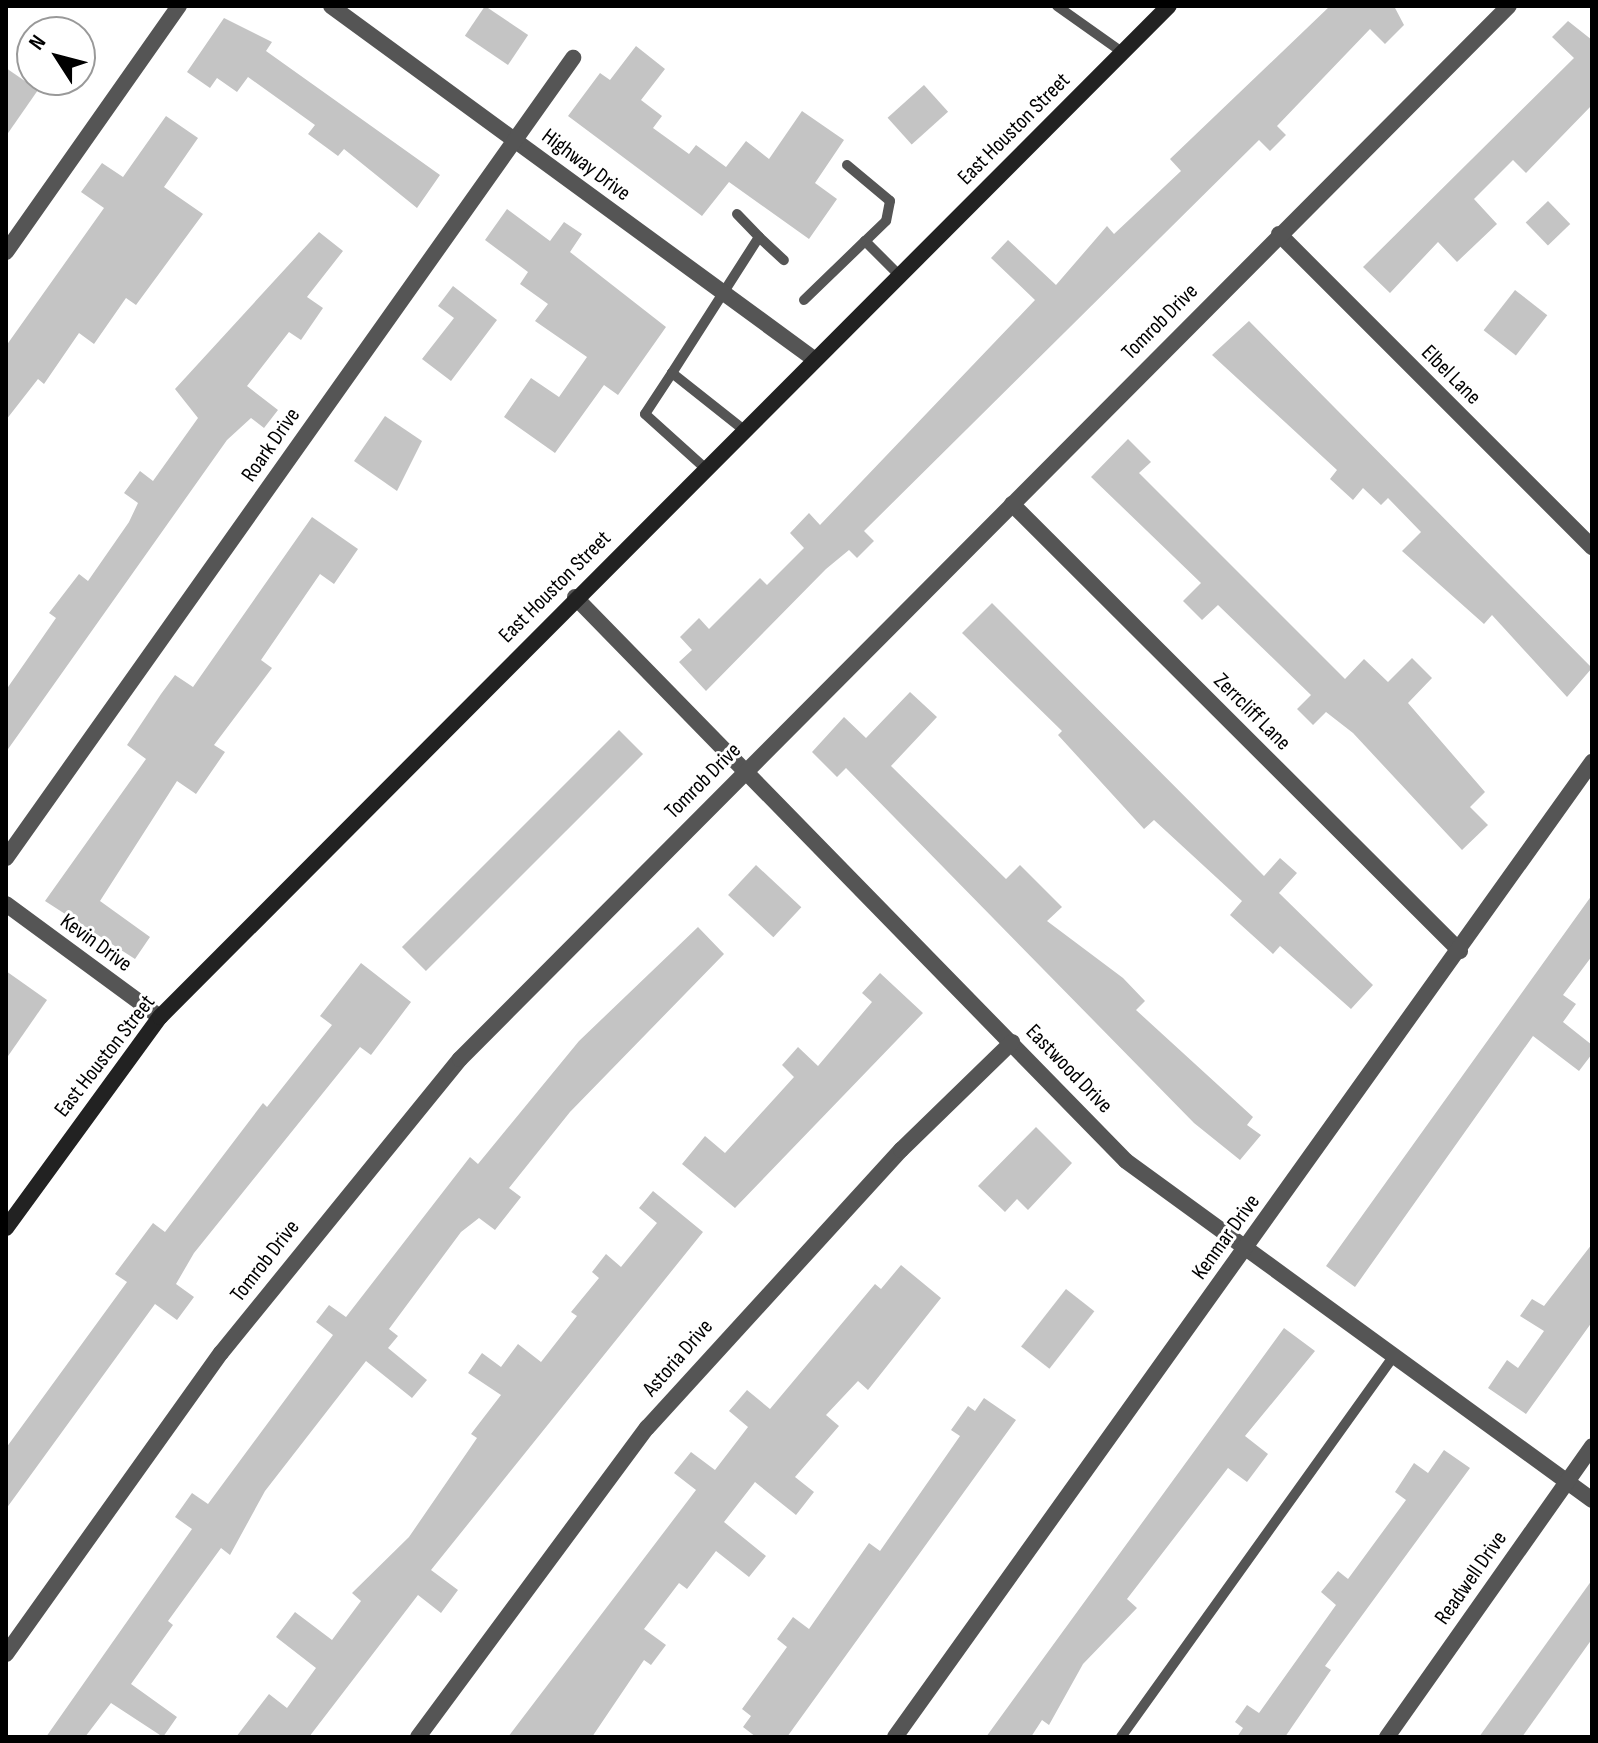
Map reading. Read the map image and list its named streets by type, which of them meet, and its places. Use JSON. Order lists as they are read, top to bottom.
{
  "streets": {
    "main road": ["East Houston Street"],
    "street": [
      "Highway Drive",
      "Tomrob Drive",
      "Elbel Lane",
      "Roark Drive",
      "Zerrcliff Lane",
      "Kevin Drive",
      "Eastwood Drive",
      "Kenmar Drive",
      "Astoria Drive",
      "Readwell Drive"
    ]
  },
  "crossings": [
    ["East Houston Street", "Highway Drive"],
    ["East Houston Street", "Kevin Drive"],
    ["East Houston Street", "Eastwood Drive"],
    ["Highway Drive", "Roark Drive"],
    ["Tomrob Drive", "Elbel Lane"],
    ["Tomrob Drive", "Zerrcliff Lane"],
    ["Tomrob Drive", "Eastwood Drive"],
    ["Zerrcliff Lane", "Kenmar Drive"],
    ["Eastwood Drive", "Kenmar Drive"],
    ["Eastwood Drive", "Astoria Drive"],
    ["Eastwood Drive", "Readwell Drive"]
  ],
  "north": "top left"
}
